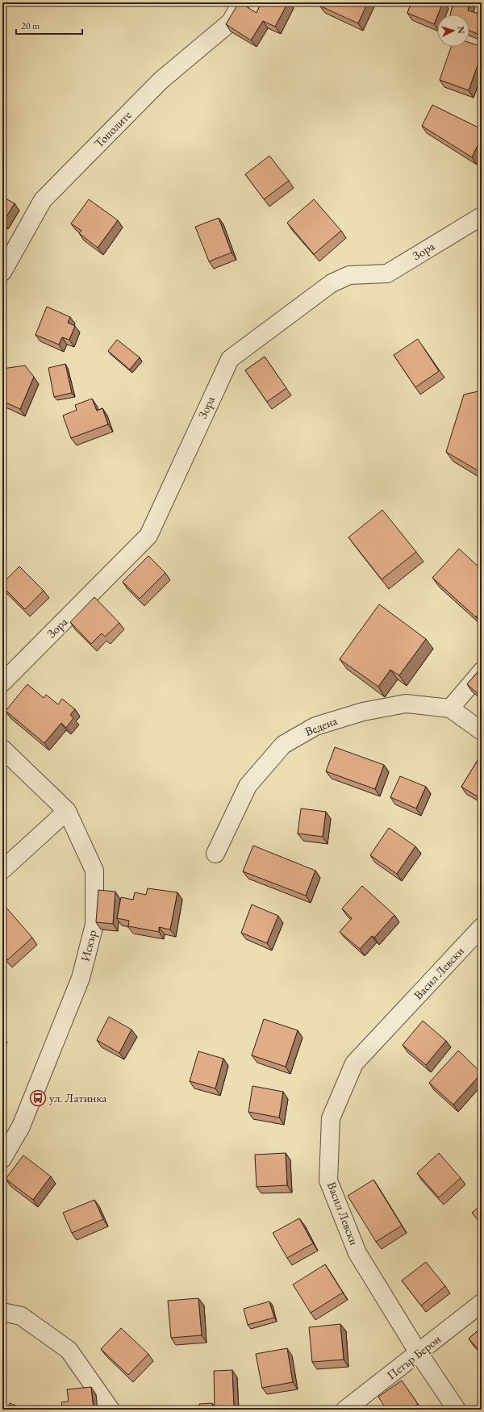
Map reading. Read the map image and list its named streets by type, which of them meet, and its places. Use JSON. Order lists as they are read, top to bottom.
{
  "streets": {
    "street": [
      "Тополите",
      "Зора",
      "Ведена",
      "Искър",
      "Васил Левски",
      "Петър Берон"
    ]
  },
  "crossings": [
    ["Васил Левски", "Петър Берон"]
  ],
  "places": {
    "bus stop": ["ул. Латинка"]
  },
  "scale_bar": "20 m",
  "north": "right"
}
